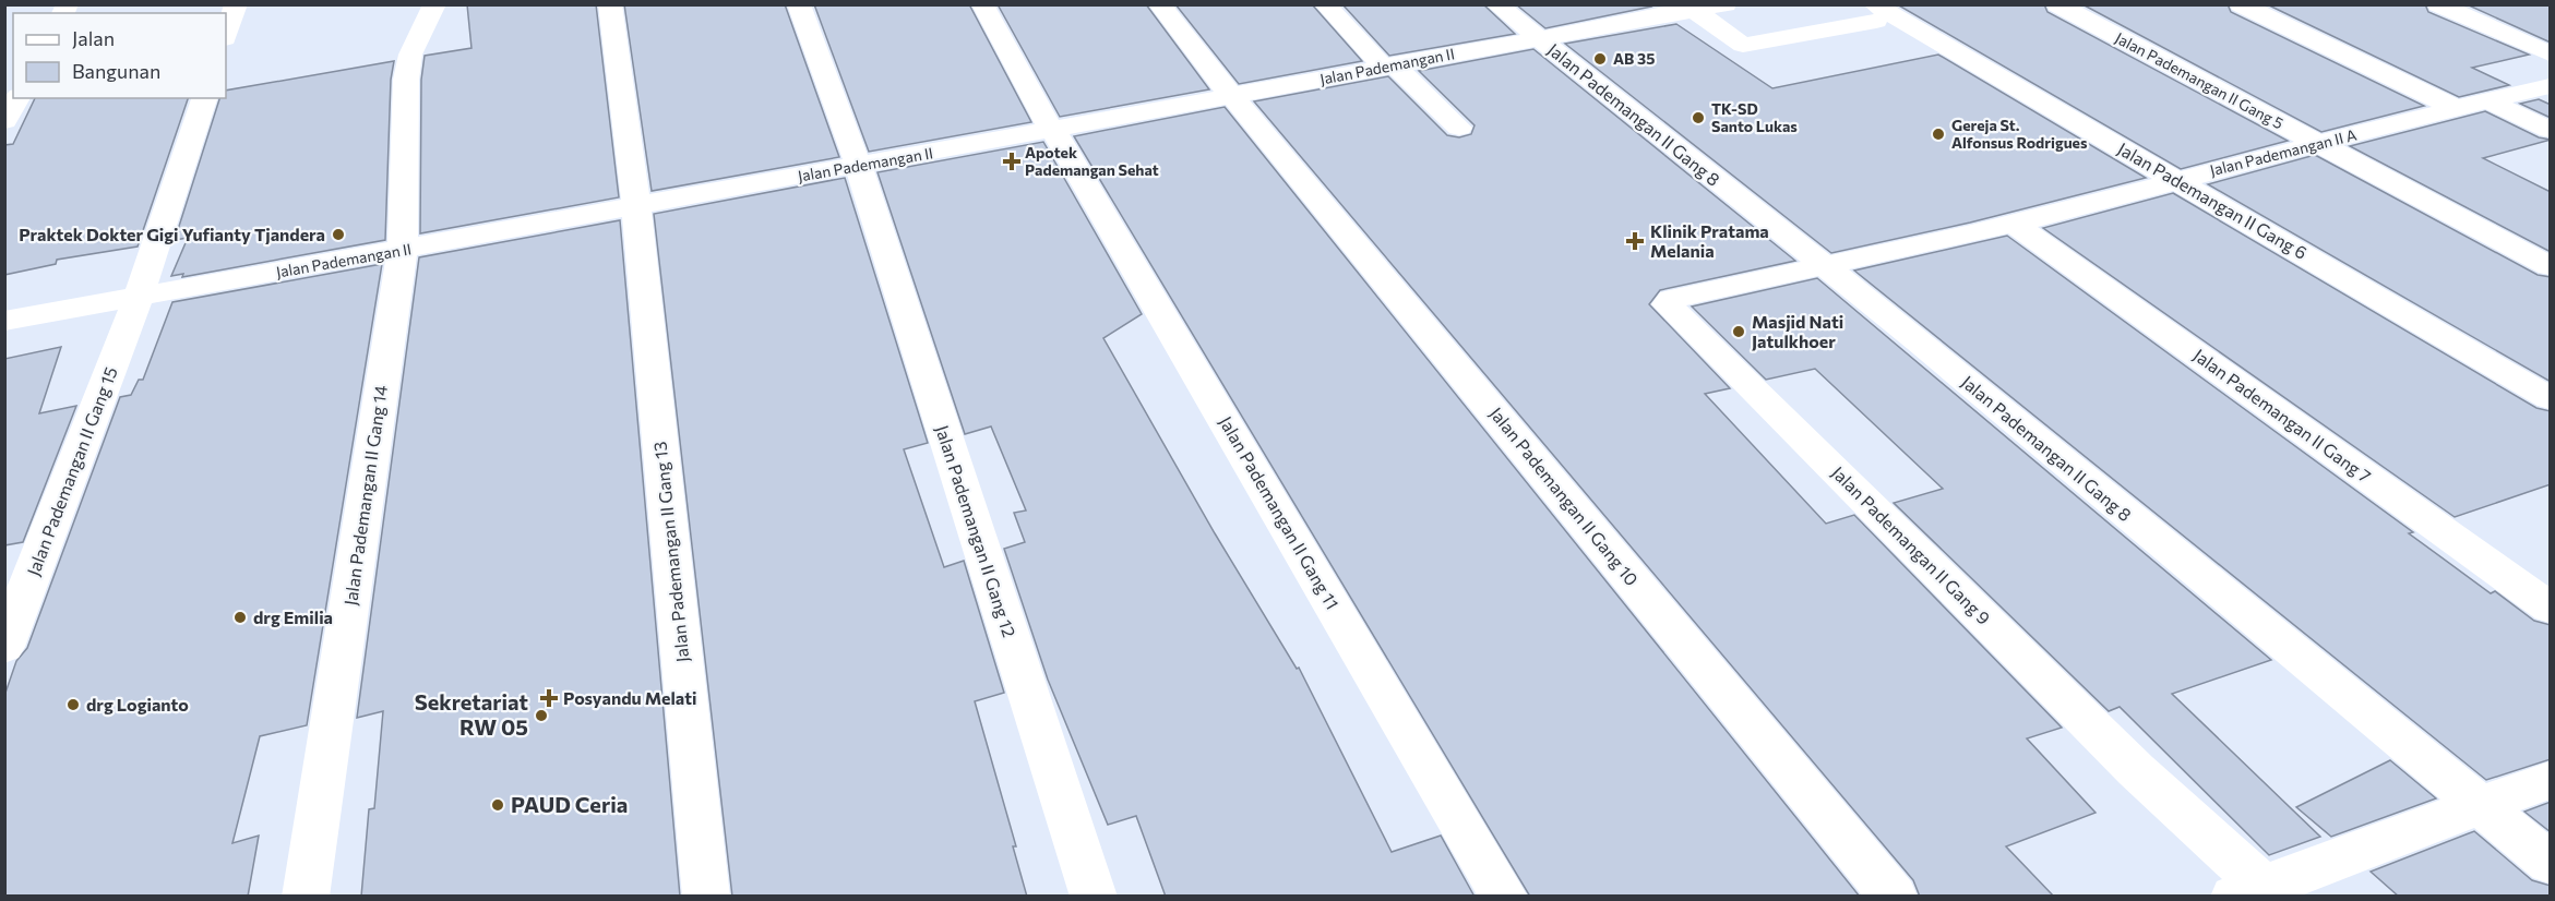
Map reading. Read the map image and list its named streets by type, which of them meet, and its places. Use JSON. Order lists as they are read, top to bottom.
{
  "streets": {
    "street": [
      "Jalan Pademangan II",
      "Jalan Pademangan II Gang 5",
      "Jalan Pademangan II Gang 8",
      "Jalan Pademangan II A",
      "Jalan Pademangan II Gang 6",
      "Jalan Pademangan II Gang 7",
      "Jalan Pademangan II Gang 15",
      "Jalan Pademangan II Gang 14",
      "Jalan Pademangan II Gang 10",
      "Jalan Pademangan II Gang 11",
      "Jalan Pademangan II Gang 12",
      "Jalan Pademangan II Gang 9",
      "Jalan Pademangan II Gang 13"
    ]
  },
  "crossings": [
    ["Jalan Pademangan II", "Jalan Pademangan II Gang 8"],
    ["Jalan Pademangan II", "Jalan Pademangan II Gang 15"],
    ["Jalan Pademangan II", "Jalan Pademangan II Gang 14"],
    ["Jalan Pademangan II", "Jalan Pademangan II Gang 10"],
    ["Jalan Pademangan II", "Jalan Pademangan II Gang 11"],
    ["Jalan Pademangan II", "Jalan Pademangan II Gang 12"],
    ["Jalan Pademangan II", "Jalan Pademangan II Gang 13"],
    ["Jalan Pademangan II Gang 5", "Jalan Pademangan II A"],
    ["Jalan Pademangan II Gang 8", "Jalan Pademangan II A"],
    ["Jalan Pademangan II Gang 8", "Jalan Pademangan II Gang 9"],
    ["Jalan Pademangan II A", "Jalan Pademangan II Gang 6"],
    ["Jalan Pademangan II A", "Jalan Pademangan II Gang 7"],
    ["Jalan Pademangan II A", "Jalan Pademangan II Gang 9"]
  ],
  "places": {
    "other": [
      "AB 35",
      "TK-SD Santo Lukas",
      "Gereja St. Alfonsus Rodrigues",
      "Praktek Dokter Gigi Yufianty Tjandera",
      "Masjid Nati Jatulkhoer",
      "drg Emilia",
      "drg Logianto",
      "Sekretariat RW 05",
      "PAUD Ceria"
    ],
    "health": ["Apotek Pademangan Sehat", "Klinik Pratama Melania", "Posyandu Melati"]
  },
  "legend": ["Jalan", "Bangunan"]
}
